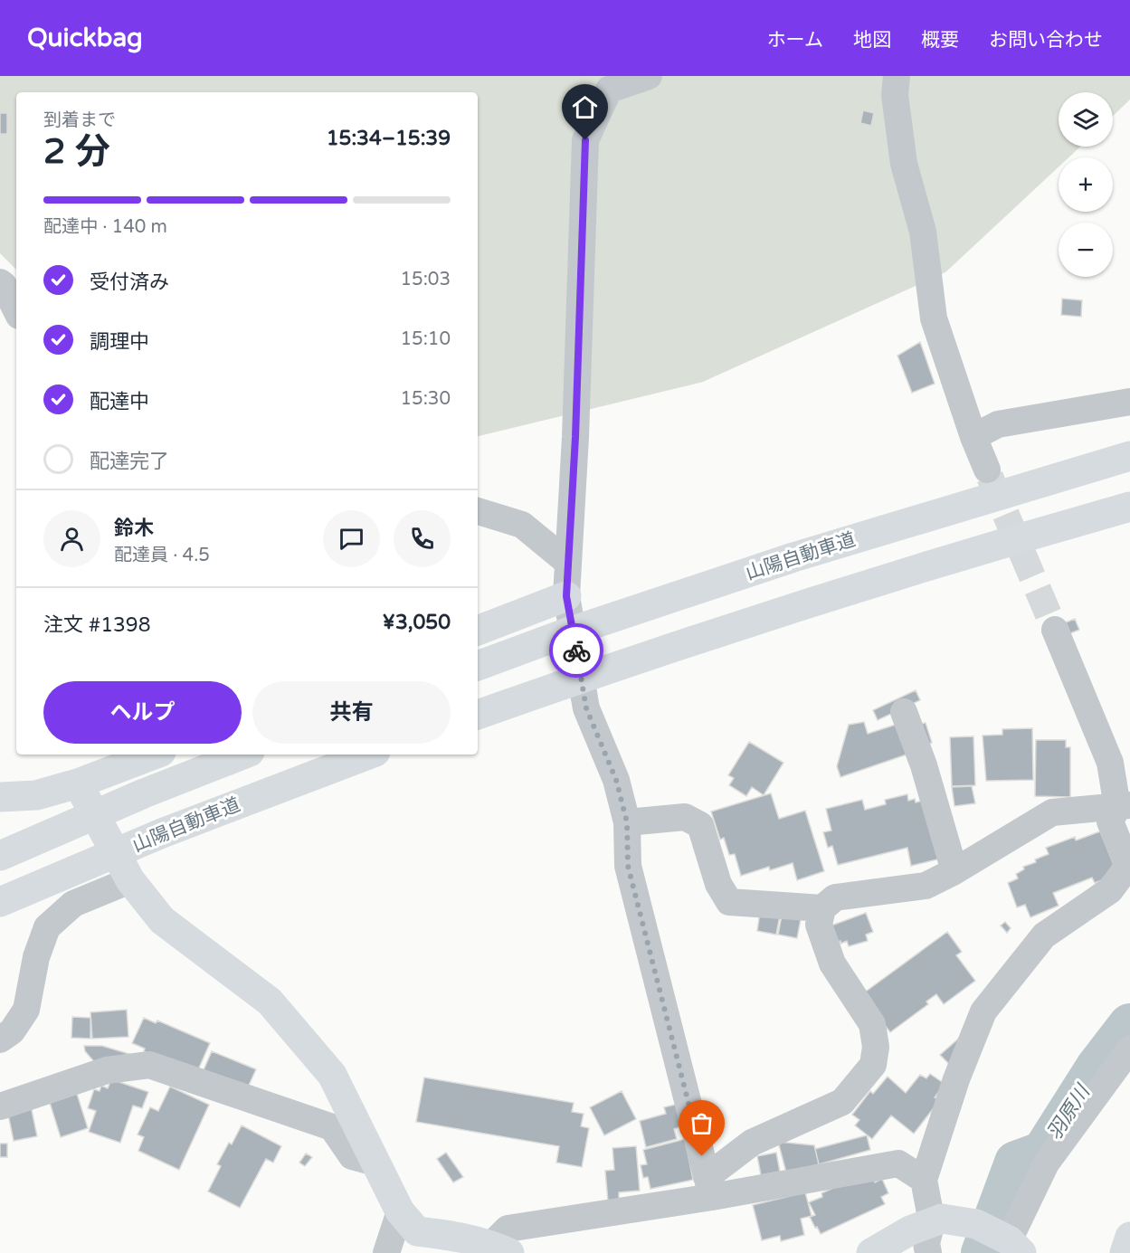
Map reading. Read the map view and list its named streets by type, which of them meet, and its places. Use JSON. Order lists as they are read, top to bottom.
{
  "streets": {
    "main road": ["山陽自動車道"]
  },
  "water": ["羽原川"],
  "page": {
    "header": "Quickbag",
    "nav": [
      "ホーム",
      "地図",
      "概要",
      "お問い合わせ"
    ],
    "map_buttons": ["+", "−"],
    "heading": ["2 分", "到着まで", "15:34–15:39"],
    "panel": [
      "鈴木",
      "配達員 · 4.5",
      "注文 #1398",
      "¥3,050"
    ],
    "bar": "配達中 · 140 m",
    "list": [
      ["受付済み", "15:03"],
      ["調理中", "15:10"],
      ["配達中", "15:30"],
      "配達完了"
    ],
    "buttons": ["ヘルプ", "共有"]
  }
}
